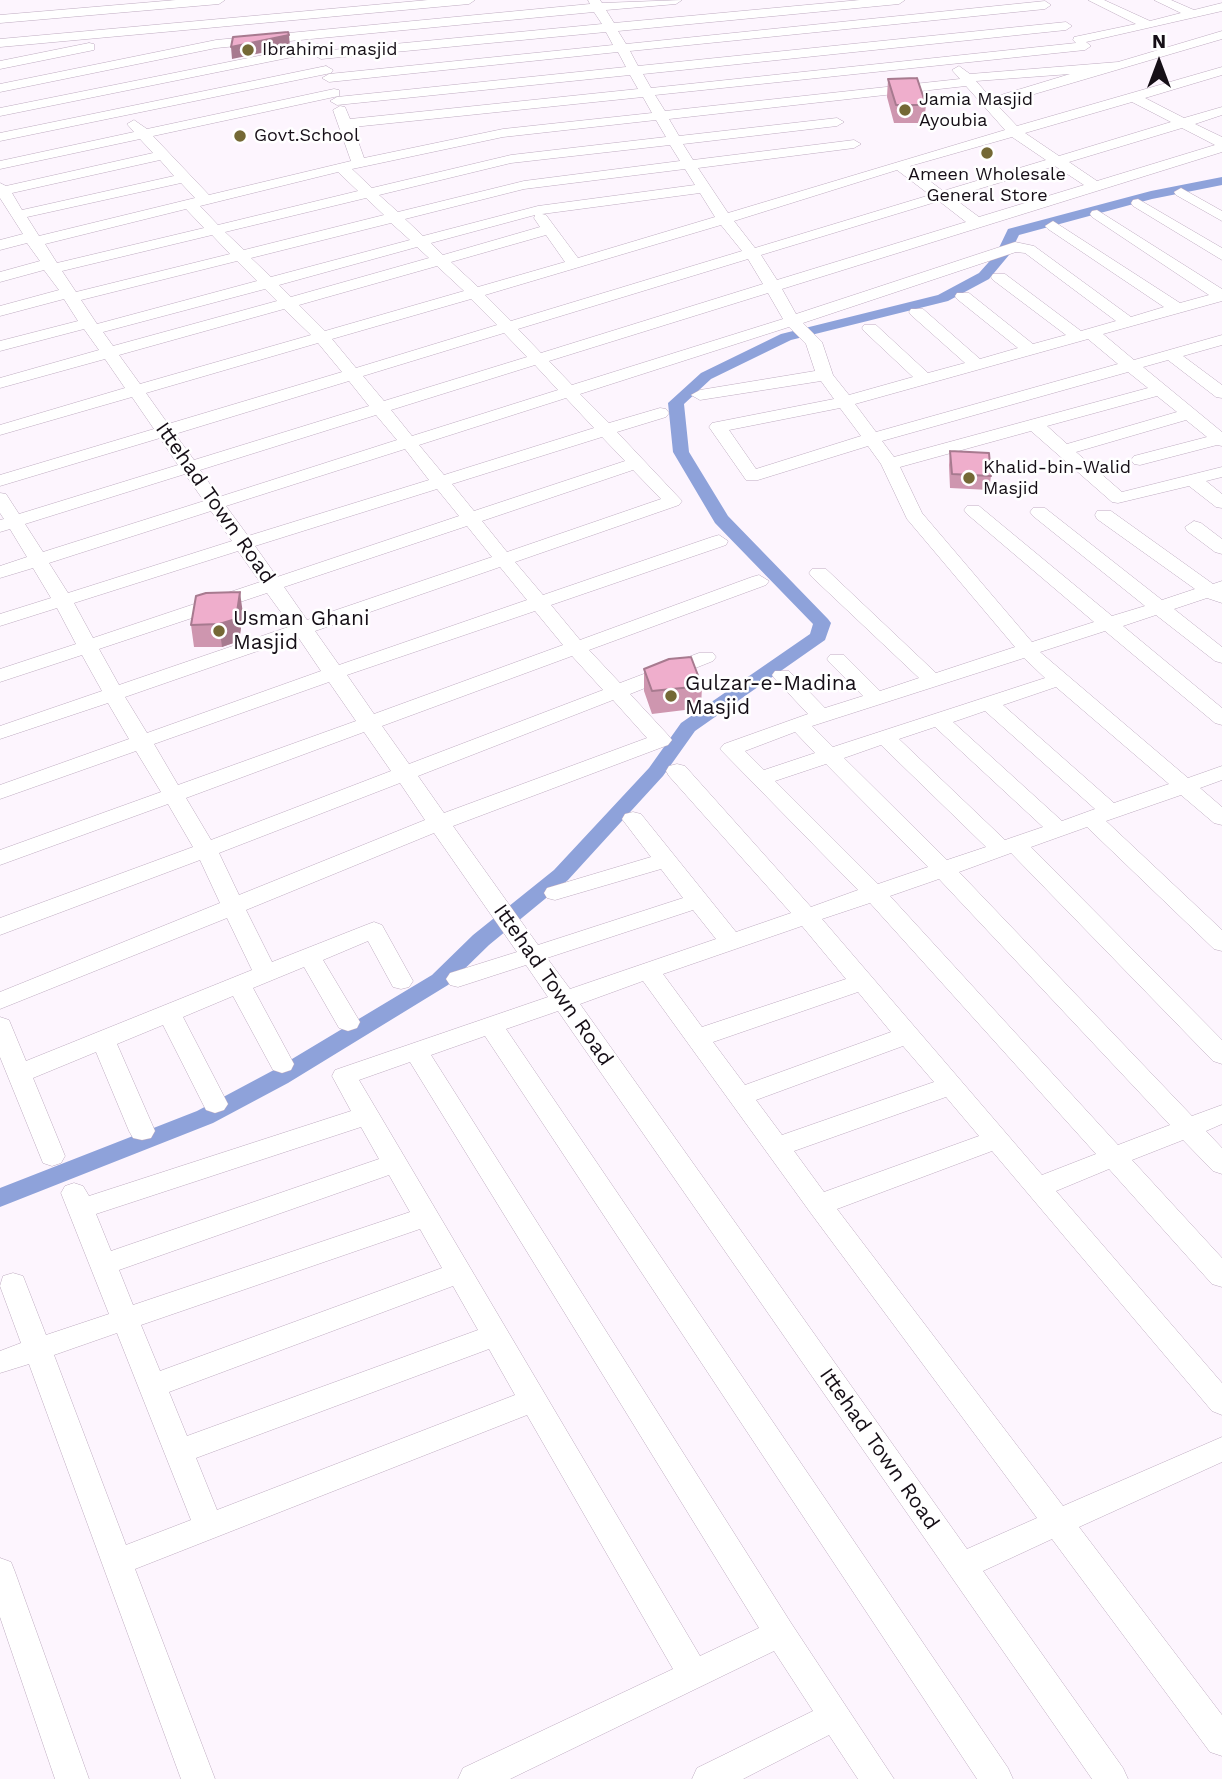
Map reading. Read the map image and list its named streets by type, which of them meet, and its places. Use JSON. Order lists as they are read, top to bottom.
{
  "streets": {
    "street": ["Ittehad Town Road"]
  },
  "places": [
    "Ibrahimi masjid",
    "Jamia Masjid Ayoubia",
    "Govt.School",
    "Ameen Wholesale General Store",
    "Khalid-bin-Walid Masjid",
    "Usman Ghani Masjid",
    "Gulzar-e-Madina Masjid"
  ],
  "north": "top"
}
